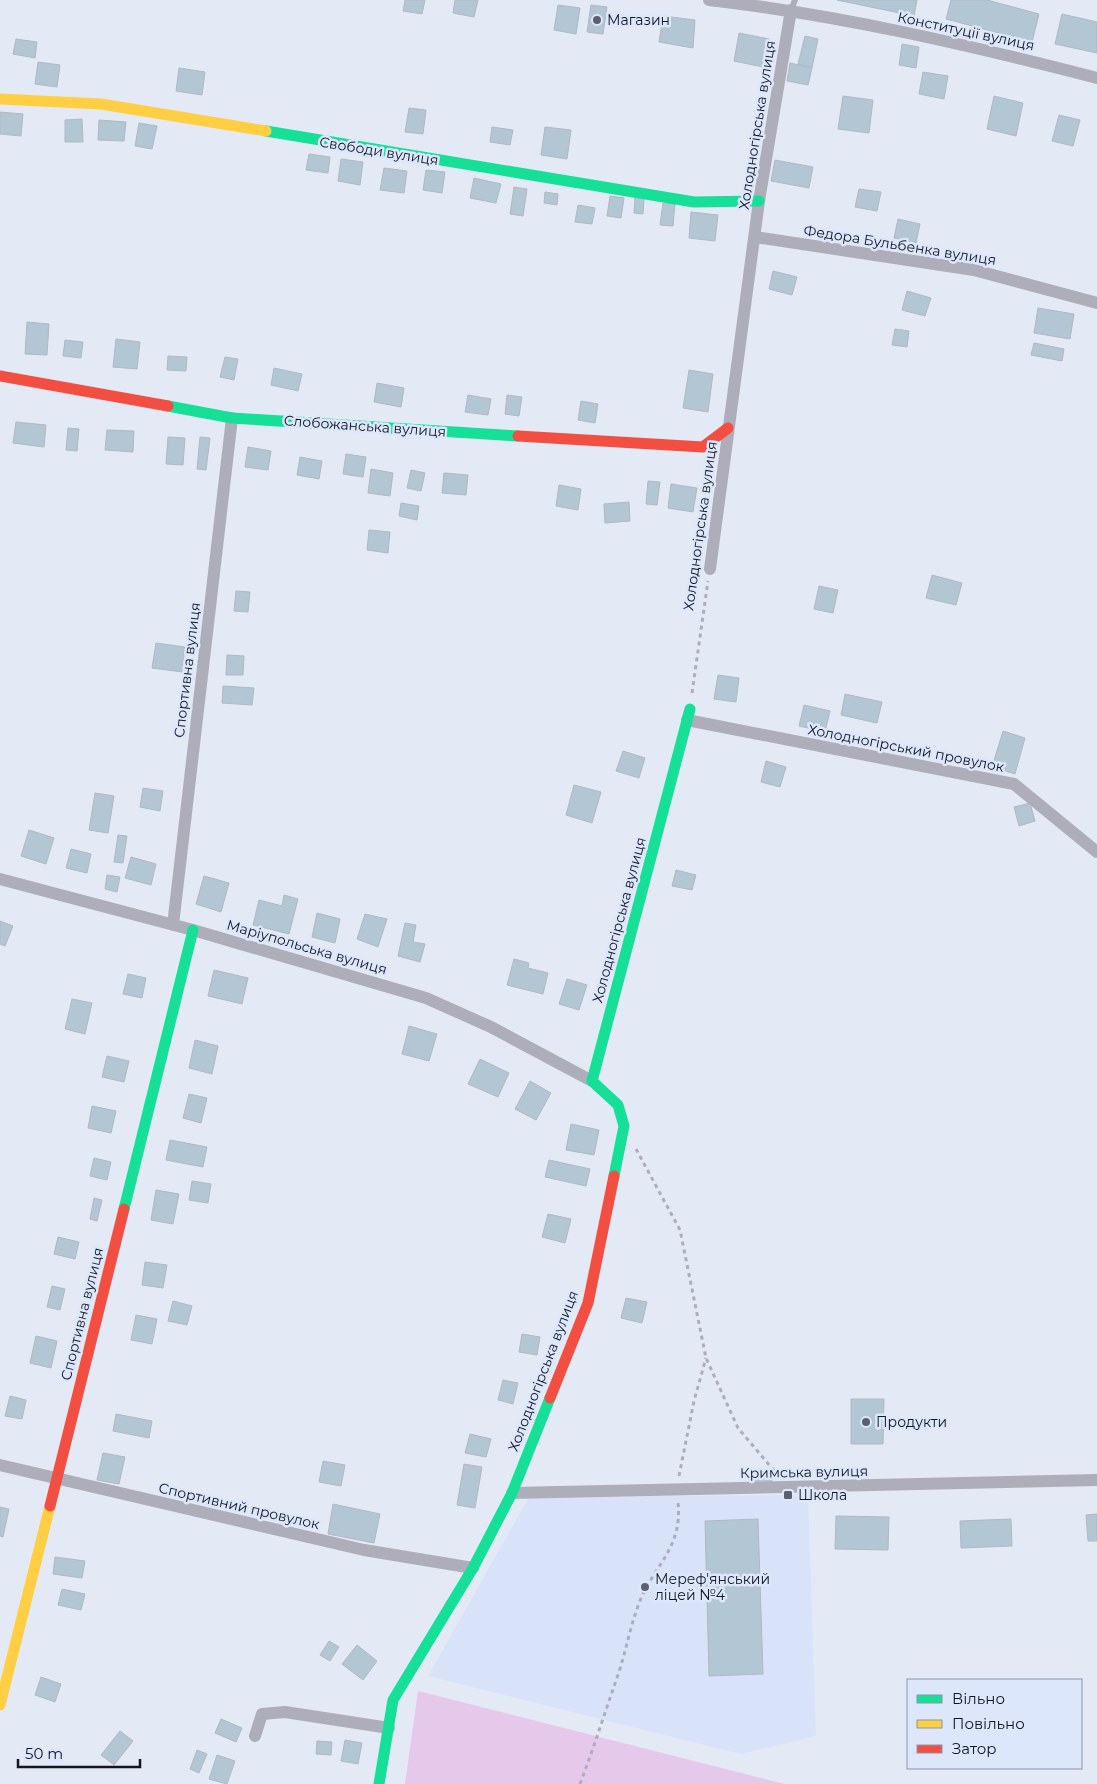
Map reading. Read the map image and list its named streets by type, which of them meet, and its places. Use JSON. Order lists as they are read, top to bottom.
{
  "streets": {
    "street": [
      "Конституції вулиця",
      "Холодногірська вулиця",
      "Свободи вулиця",
      "Федора Бульбенка вулиця",
      "Слобожанська вулиця",
      "Спортивна вулиця",
      "Холодногірський провулок",
      "Маріупольська вулиця",
      "Кримська вулиця",
      "Спортивний провулок"
    ]
  },
  "crossings": [
    ["Конституції вулиця", "Холодногірська вулиця"],
    ["Холодногірська вулиця", "Свободи вулиця"],
    ["Холодногірська вулиця", "Федора Бульбенка вулиця"],
    ["Холодногірська вулиця", "Слобожанська вулиця"],
    ["Холодногірська вулиця", "Холодногірський провулок"],
    ["Холодногірська вулиця", "Маріупольська вулиця"],
    ["Холодногірська вулиця", "Кримська вулиця"],
    ["Холодногірська вулиця", "Спортивний провулок"],
    ["Слобожанська вулиця", "Спортивна вулиця"],
    ["Спортивна вулиця", "Маріупольська вулиця"],
    ["Спортивна вулиця", "Спортивний провулок"]
  ],
  "places": {
    "other": ["Магазин", "Продукти", "Мереф'янський ліцей №4"],
    "transit": ["Школа"]
  },
  "legend": ["Вільно", "Повільно", "Затор"],
  "scale_bar": "50 m"
}
